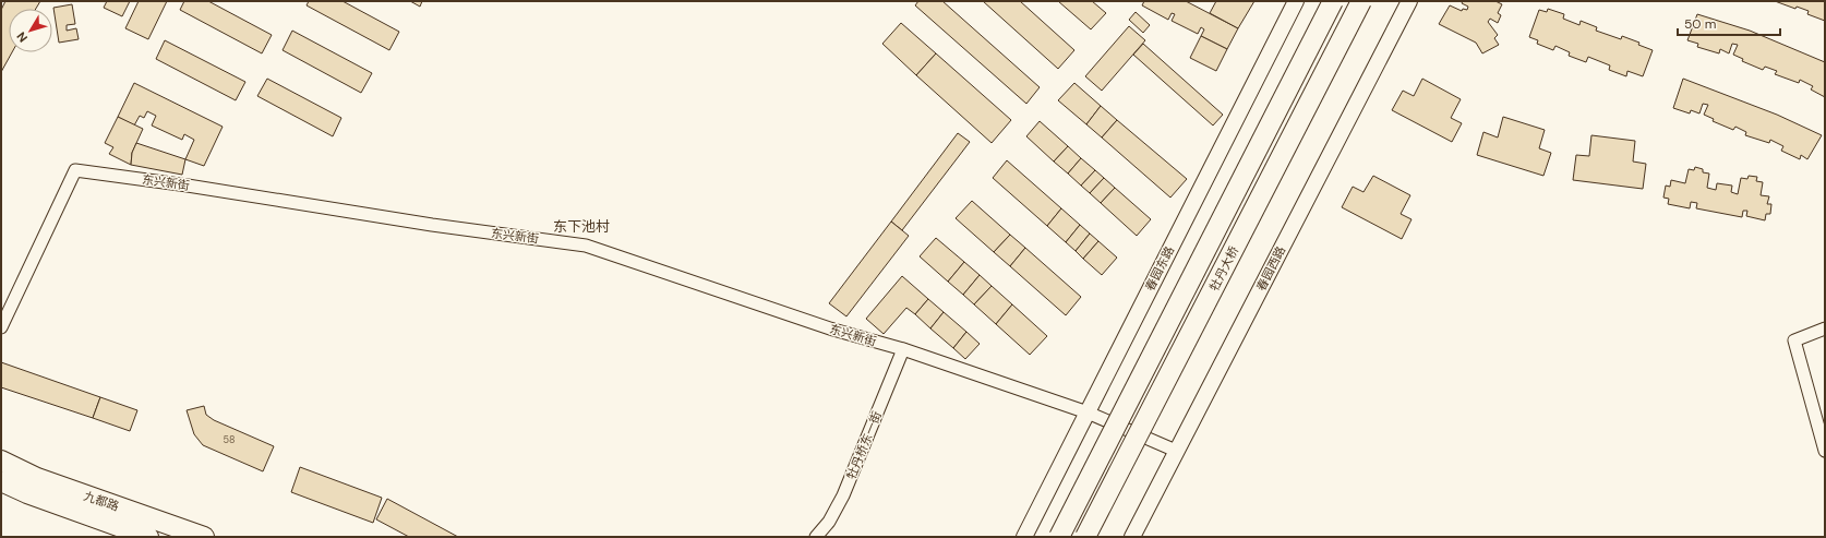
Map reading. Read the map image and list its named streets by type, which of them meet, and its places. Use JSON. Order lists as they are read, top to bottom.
{
  "streets": {
    "main road": ["牡丹大桥", "九都路"],
    "street": [
      "东兴新街",
      "春园东路",
      "春园西路",
      "牡丹桥东一街"
    ]
  },
  "crossings": [
    ["东兴新街", "春园东路"],
    ["东兴新街", "春园西路"],
    ["东兴新街", "牡丹桥东一街"]
  ],
  "districts": ["东下池村"],
  "house_numbers": ["58"],
  "scale_bar": "50 m",
  "north": "bottom left"
}
